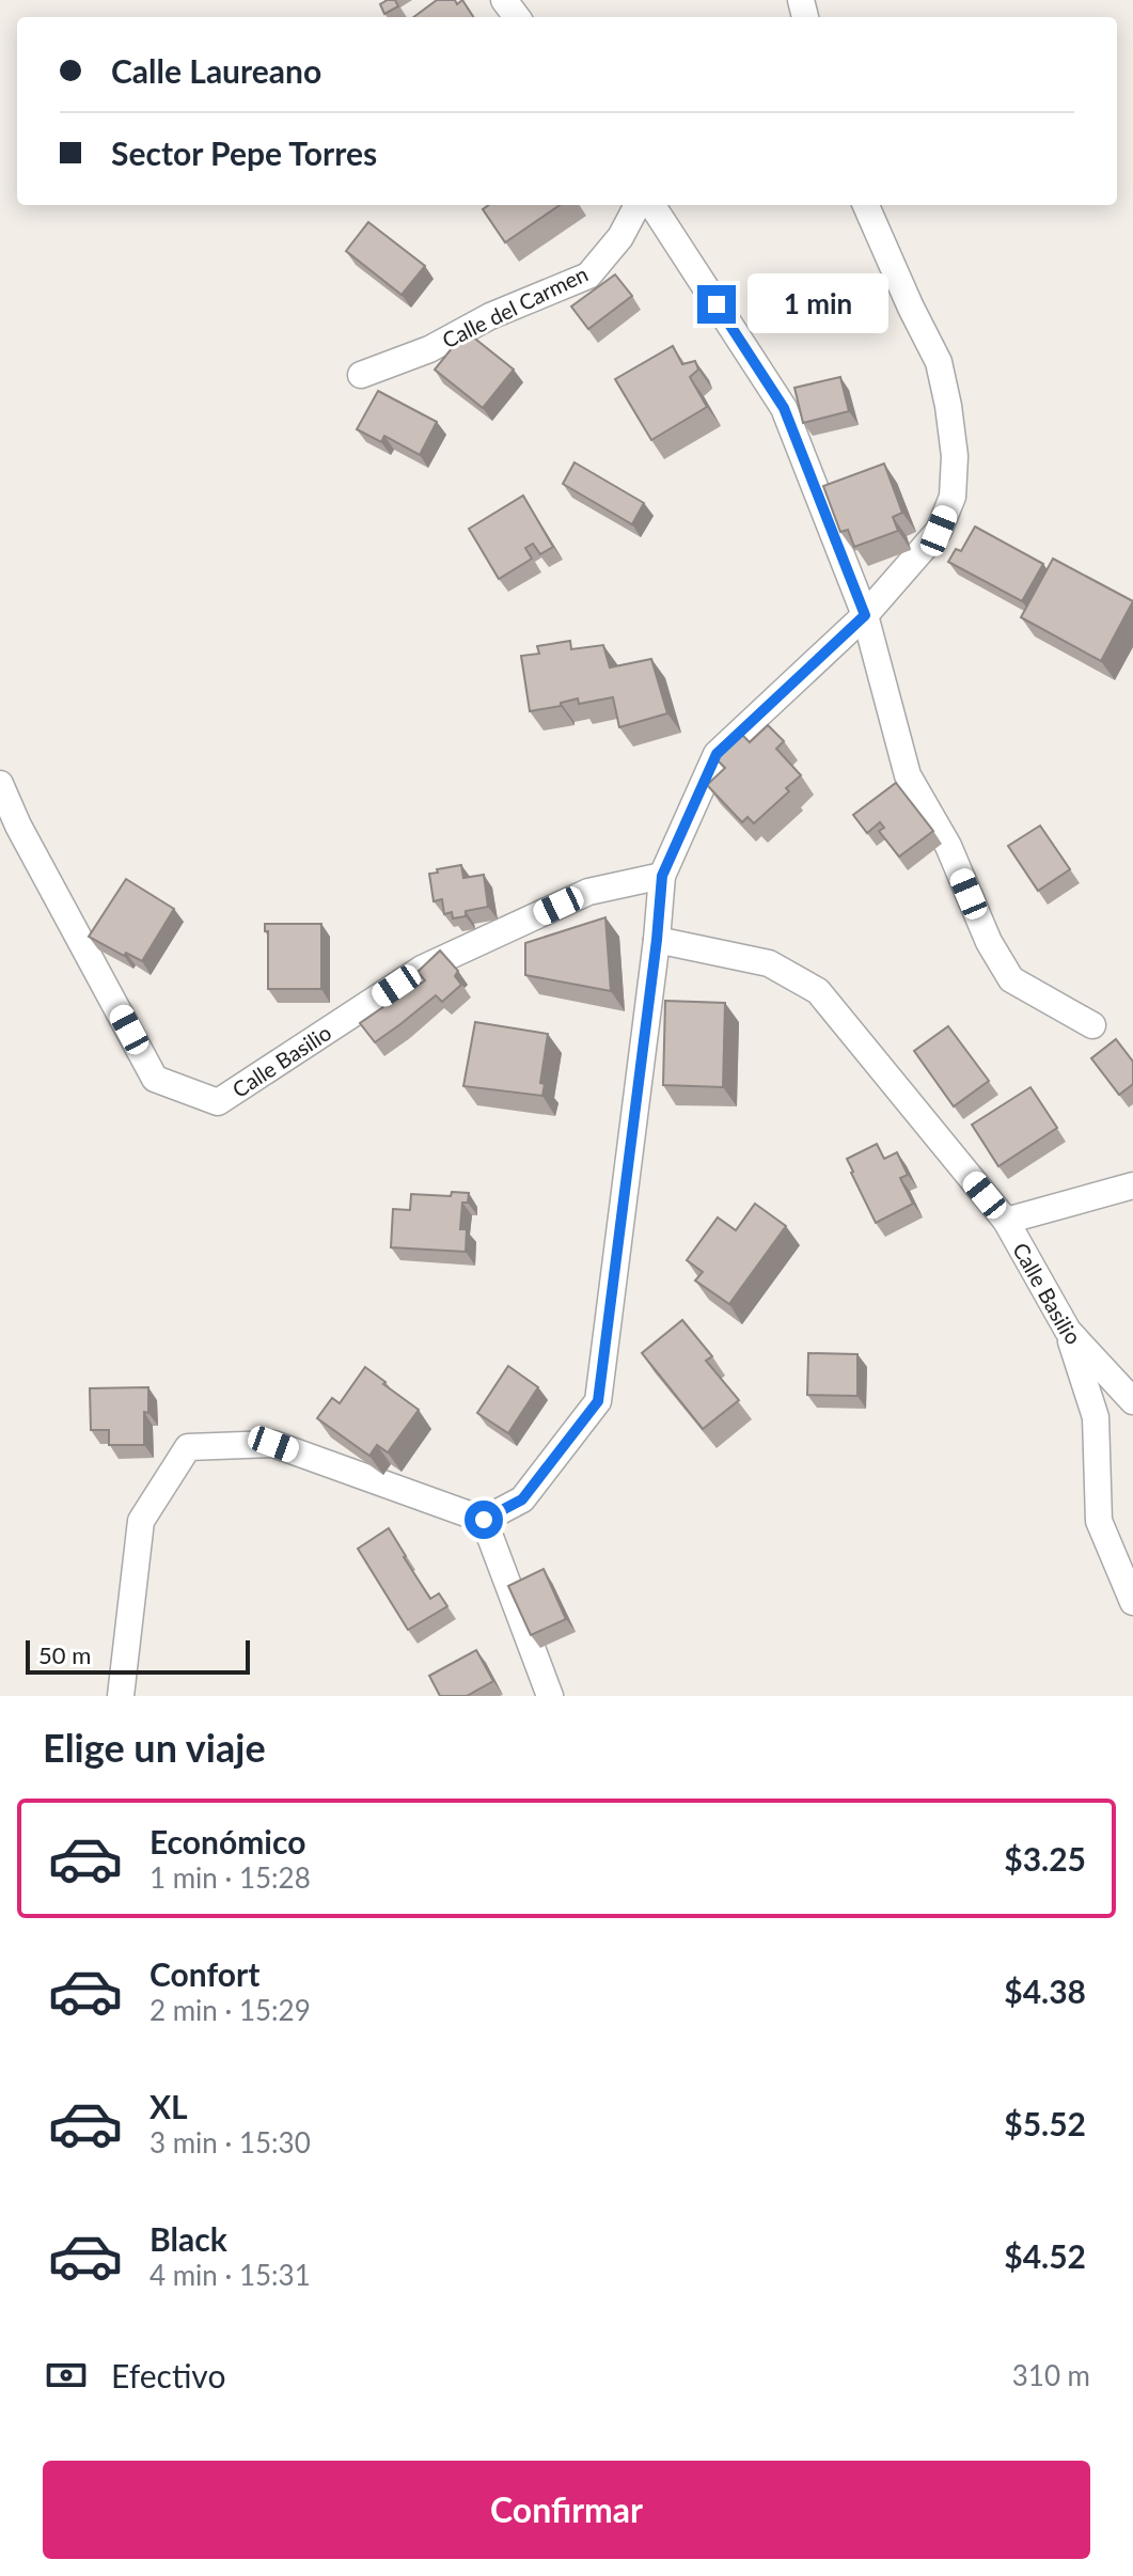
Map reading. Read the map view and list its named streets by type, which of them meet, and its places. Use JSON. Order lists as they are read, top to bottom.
{
  "streets": {
    "street": ["Calle del Carmen", "Calle Basilio"]
  },
  "scale_bar": "50 m",
  "page": {
    "banner": ["Calle Laureano", "Sector Pepe Torres"],
    "bubble": "1 min",
    "scale": "50 m",
    "heading": "Elige un viaje",
    "list": [
      {
        "name": "Económico",
        "note": "1 min · 15:28",
        "value": "$3.25"
      },
      {
        "name": "Confort",
        "note": "2 min · 15:29",
        "value": "$4.38"
      },
      {
        "name": "XL",
        "note": "3 min · 15:30",
        "value": "$5.52"
      },
      {
        "name": "Black",
        "note": "4 min · 15:31",
        "value": "$4.52"
      }
    ],
    "pay": ["Efectivo", "310 m"],
    "buttons": "Confirmar"
  }
}
